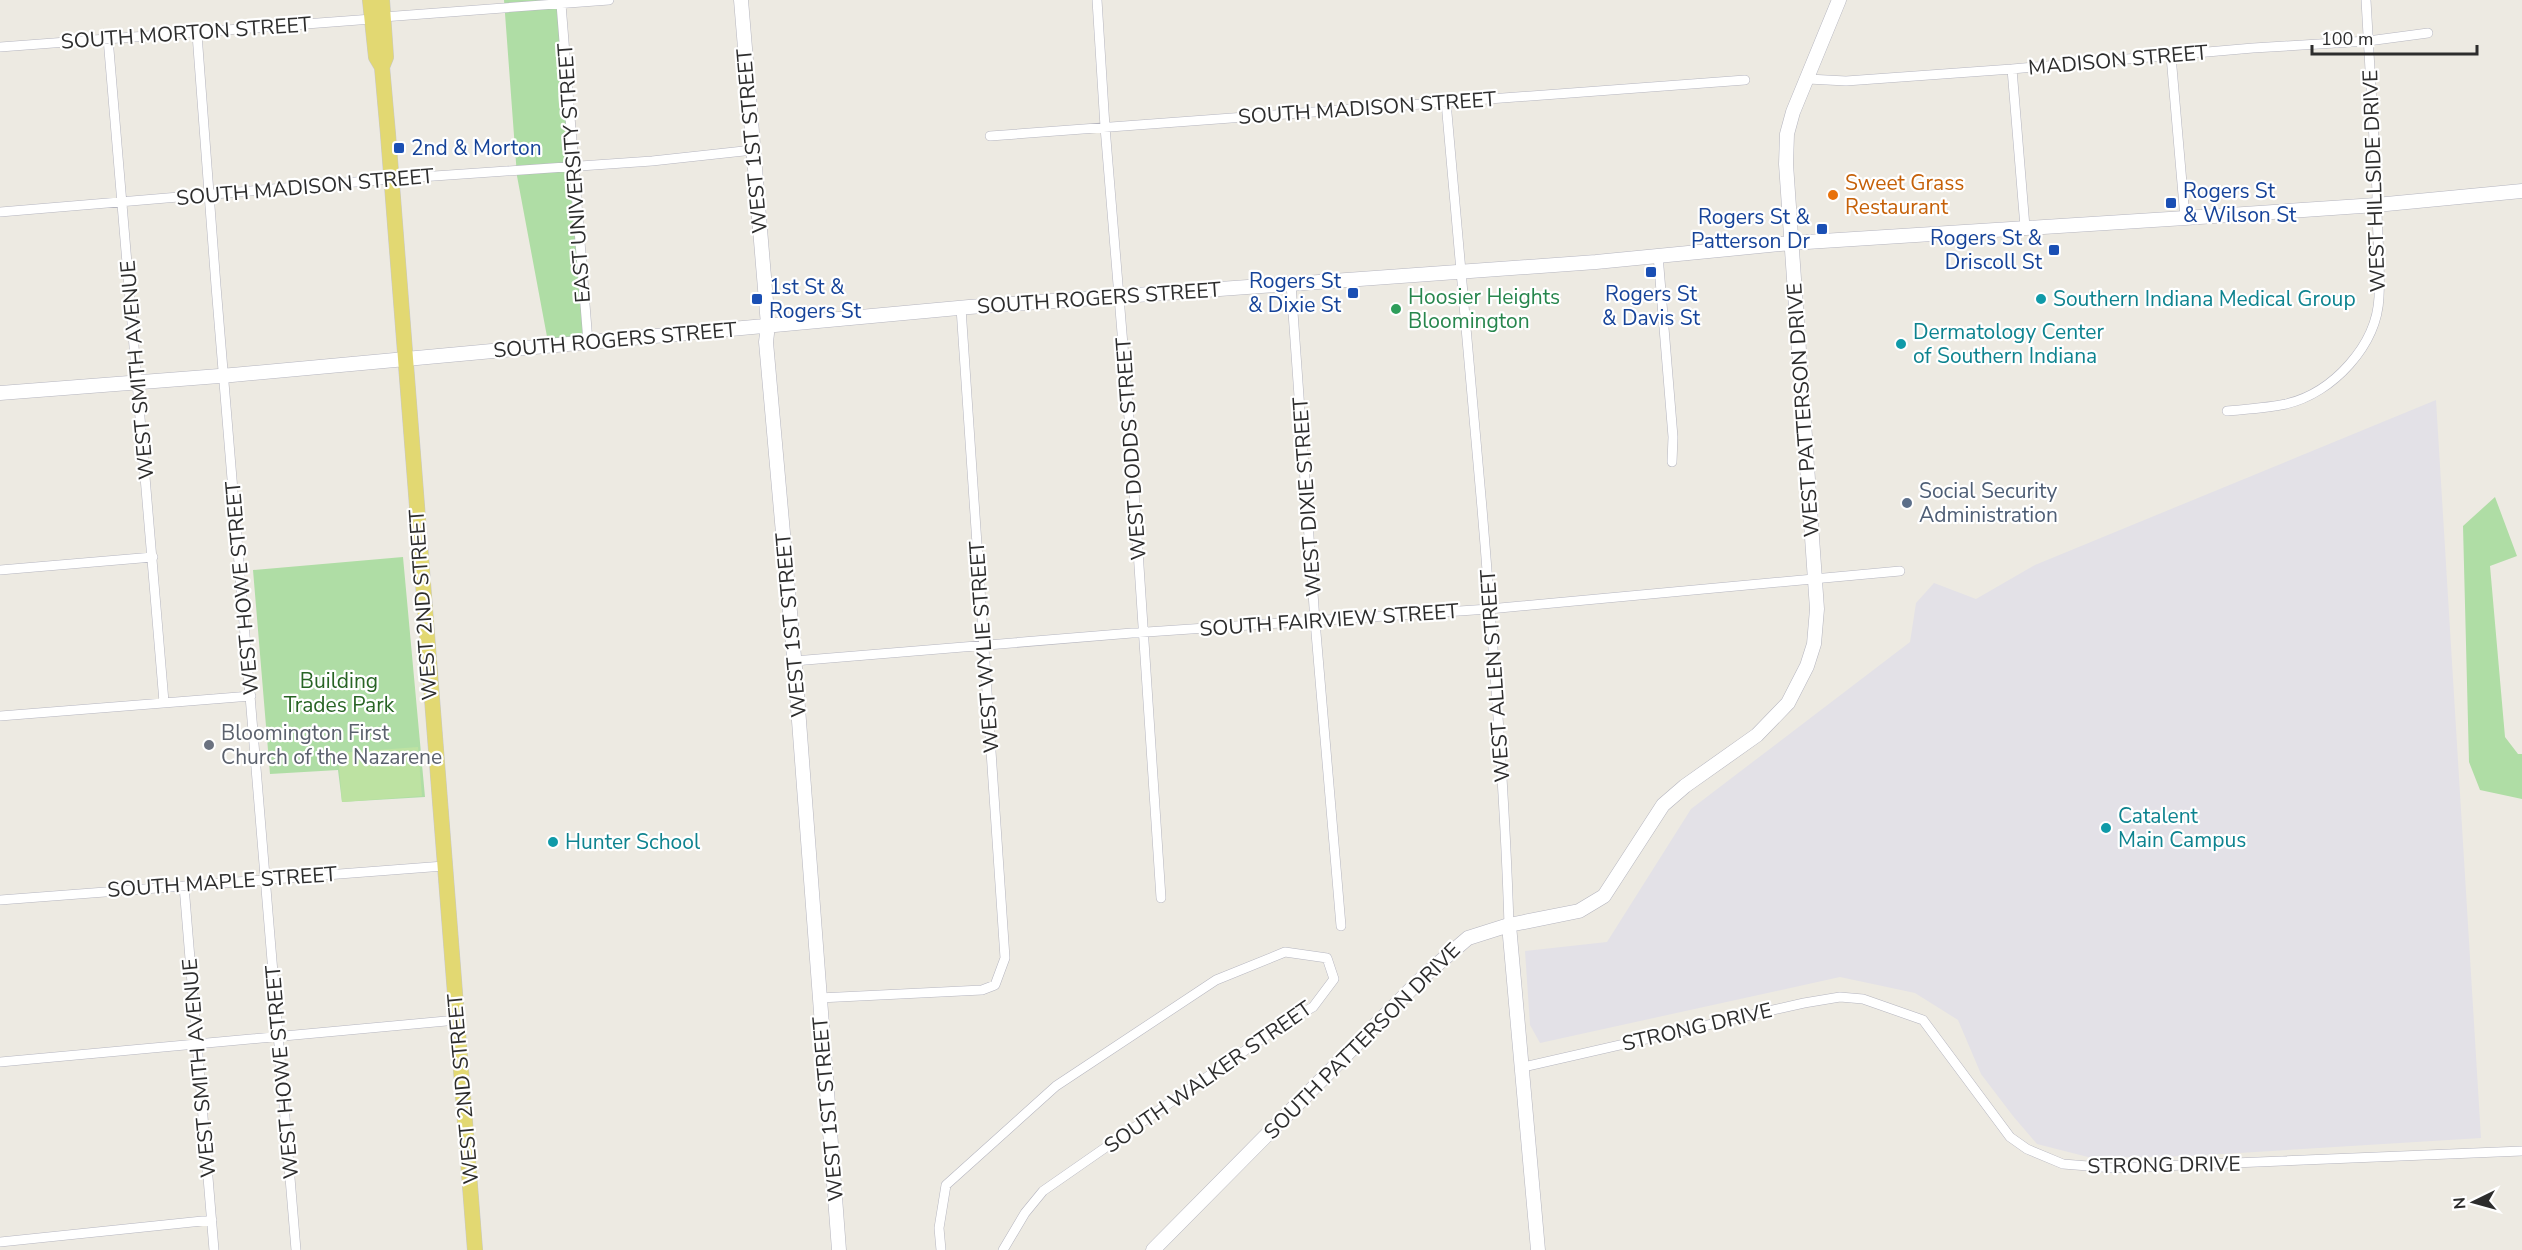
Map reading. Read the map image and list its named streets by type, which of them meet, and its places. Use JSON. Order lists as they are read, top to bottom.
{
  "streets": {
    "main road": ["WEST 2ND STREET"],
    "street": [
      "SOUTH MORTON STREET",
      "MADISON STREET",
      "SOUTH MADISON STREET",
      "WEST 1ST STREET",
      "EAST UNIVERSITY STREET",
      "WEST HILLSIDE DRIVE",
      "SOUTH ROGERS STREET",
      "WEST SMITH AVENUE",
      "WEST PATTERSON DRIVE",
      "WEST DODDS STREET",
      "WEST DIXIE STREET",
      "WEST HOWE STREET",
      "SOUTH FAIRVIEW STREET",
      "WEST WYLIE STREET",
      "WEST ALLEN STREET",
      "SOUTH MAPLE STREET",
      "STRONG DRIVE",
      "SOUTH PATTERSON DRIVE",
      "SOUTH WALKER STREET"
    ]
  },
  "crossings": [
    ["SOUTH MORTON STREET", "EAST UNIVERSITY STREET"],
    ["SOUTH MORTON STREET", "WEST SMITH AVENUE"],
    ["SOUTH MORTON STREET", "WEST HOWE STREET"],
    ["SOUTH MORTON STREET", "WEST 2ND STREET"],
    ["MADISON STREET", "WEST HILLSIDE DRIVE"],
    ["MADISON STREET", "WEST PATTERSON DRIVE"],
    ["SOUTH MADISON STREET", "WEST 1ST STREET"],
    ["SOUTH MADISON STREET", "EAST UNIVERSITY STREET"],
    ["SOUTH MADISON STREET", "WEST SMITH AVENUE"],
    ["SOUTH MADISON STREET", "WEST DODDS STREET"],
    ["SOUTH MADISON STREET", "WEST HOWE STREET"],
    ["SOUTH MADISON STREET", "WEST 2ND STREET"],
    ["SOUTH MADISON STREET", "WEST ALLEN STREET"],
    ["WEST 1ST STREET", "SOUTH ROGERS STREET"],
    ["WEST 1ST STREET", "SOUTH FAIRVIEW STREET"],
    ["WEST 1ST STREET", "WEST WYLIE STREET"],
    ["EAST UNIVERSITY STREET", "SOUTH ROGERS STREET"],
    ["WEST HILLSIDE DRIVE", "SOUTH ROGERS STREET"],
    ["SOUTH ROGERS STREET", "WEST SMITH AVENUE"],
    ["SOUTH ROGERS STREET", "WEST PATTERSON DRIVE"],
    ["SOUTH ROGERS STREET", "WEST DODDS STREET"],
    ["SOUTH ROGERS STREET", "WEST DIXIE STREET"],
    ["SOUTH ROGERS STREET", "WEST HOWE STREET"],
    ["SOUTH ROGERS STREET", "WEST 2ND STREET"],
    ["SOUTH ROGERS STREET", "WEST WYLIE STREET"],
    ["SOUTH ROGERS STREET", "WEST ALLEN STREET"],
    ["WEST SMITH AVENUE", "SOUTH MAPLE STREET"],
    ["WEST PATTERSON DRIVE", "SOUTH FAIRVIEW STREET"],
    ["WEST PATTERSON DRIVE", "SOUTH PATTERSON DRIVE"],
    ["WEST DODDS STREET", "SOUTH FAIRVIEW STREET"],
    ["WEST DIXIE STREET", "SOUTH FAIRVIEW STREET"],
    ["WEST HOWE STREET", "SOUTH MAPLE STREET"],
    ["WEST 2ND STREET", "SOUTH MAPLE STREET"],
    ["SOUTH FAIRVIEW STREET", "WEST WYLIE STREET"],
    ["SOUTH FAIRVIEW STREET", "WEST ALLEN STREET"],
    ["SOUTH FAIRVIEW STREET", "SOUTH PATTERSON DRIVE"],
    ["WEST ALLEN STREET", "STRONG DRIVE"],
    ["WEST ALLEN STREET", "SOUTH PATTERSON DRIVE"]
  ],
  "parks": ["Building Trades Park"],
  "places": {
    "transit": [
      "2nd & Morton",
      "Rogers St & Wilson St",
      "Rogers St & Patterson Dr",
      "Rogers St & Driscoll St",
      "Rogers St & Davis St",
      "Rogers St & Dixie St",
      "1st St & Rogers St"
    ],
    "other": [
      "Sweet Grass Restaurant",
      "Southern Indiana Medical Group",
      "Hoosier Heights Bloomington",
      "Dermatology Center of Southern Indiana",
      "Social Security Administration",
      "Bloomington First Church of the Nazarene",
      "Catalent Main Campus",
      "Hunter School"
    ]
  },
  "scale_bar": "100 m",
  "north": "left"
}
